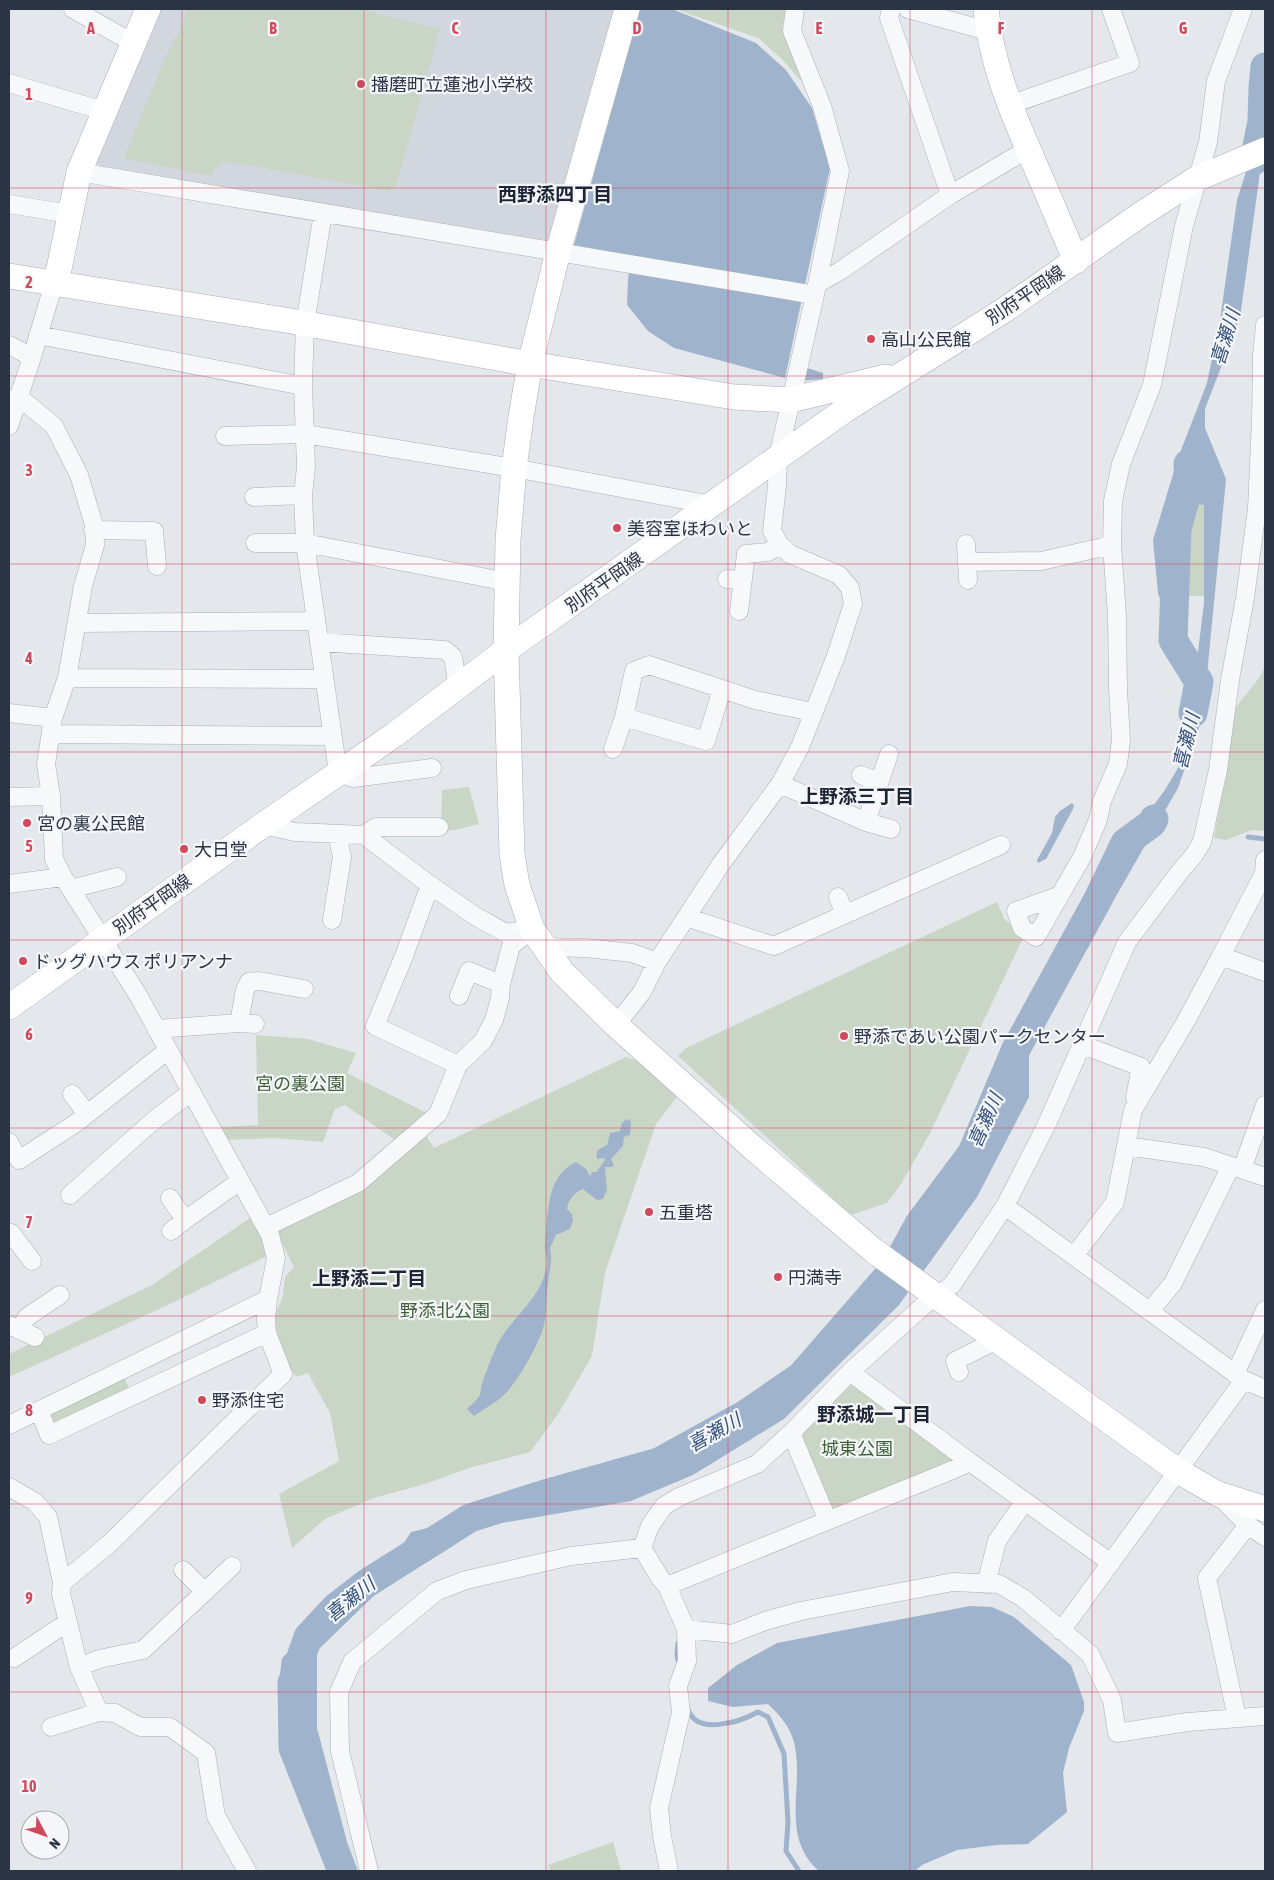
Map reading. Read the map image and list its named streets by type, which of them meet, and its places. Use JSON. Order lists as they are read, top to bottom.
{
  "streets": {
    "street": ["別府平岡線"]
  },
  "districts": [
    "西野添四丁目",
    "上野添三丁目",
    "上野添二丁目",
    "野添城一丁目"
  ],
  "water": ["喜瀬川"],
  "parks": ["宮の裏公園", "野添北公園", "城東公園"],
  "places": [
    "播磨町立蓮池小学校",
    "高山公民館",
    "美容室ほわいと",
    "宮の裏公民館",
    "大日堂",
    "ドッグハウス ポリアンナ",
    "野添であい公園パークセンター",
    "五重塔",
    "円満寺",
    "野添住宅"
  ],
  "north": "bottom right",
  "grid": {
    "columns": [
      "A",
      "B",
      "C",
      "D",
      "E",
      "F",
      "G"
    ],
    "rows": [
      "1",
      "2",
      "3",
      "4",
      "5",
      "6",
      "7",
      "8",
      "9",
      "10"
    ]
  }
}
